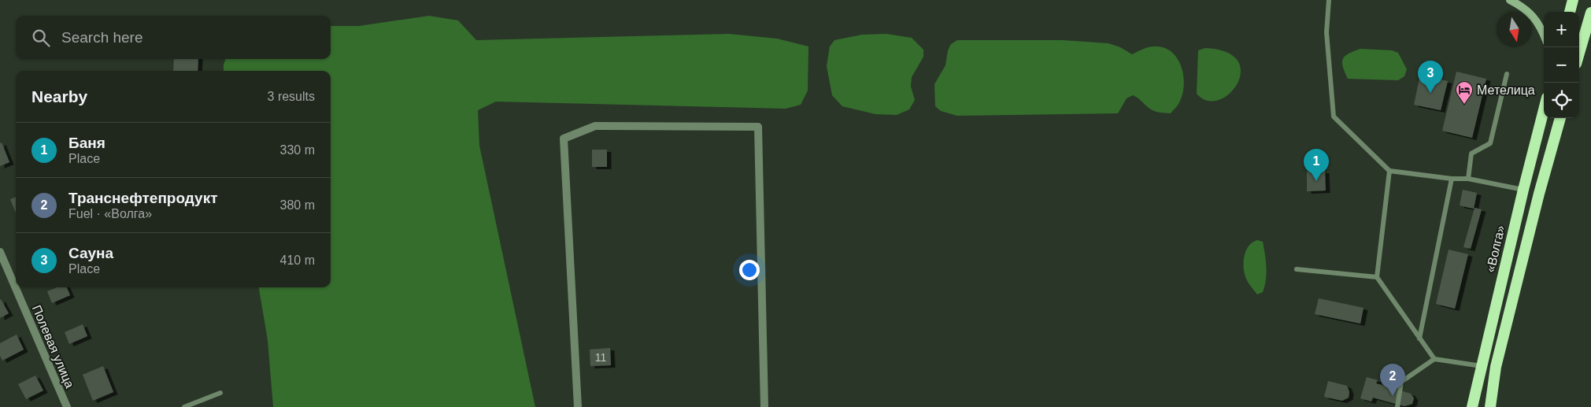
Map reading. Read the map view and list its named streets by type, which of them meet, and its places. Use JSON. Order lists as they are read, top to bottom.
{
  "streets": {
    "highway": ["«Волга»"],
    "street": ["Полевая улица"]
  },
  "places": {
    "hotel": ["Метелица"]
  },
  "house_numbers": ["11"],
  "north": "bottom",
  "page": {
    "map_buttons": ["+", "−"],
    "search": "Search here",
    "pins": ["3", "1", "2"],
    "heading": ["Nearby", "3 results"],
    "list": [
      {
        "mark": "1",
        "name": "Баня",
        "note": "Place",
        "value": "330 m"
      },
      {
        "mark": "2",
        "name": "Транснефтепродукт",
        "note": "Fuel · «Волга»",
        "value": "380 m"
      },
      {
        "mark": "3",
        "name": "Сауна",
        "note": "Place",
        "value": "410 m"
      }
    ]
  }
}
